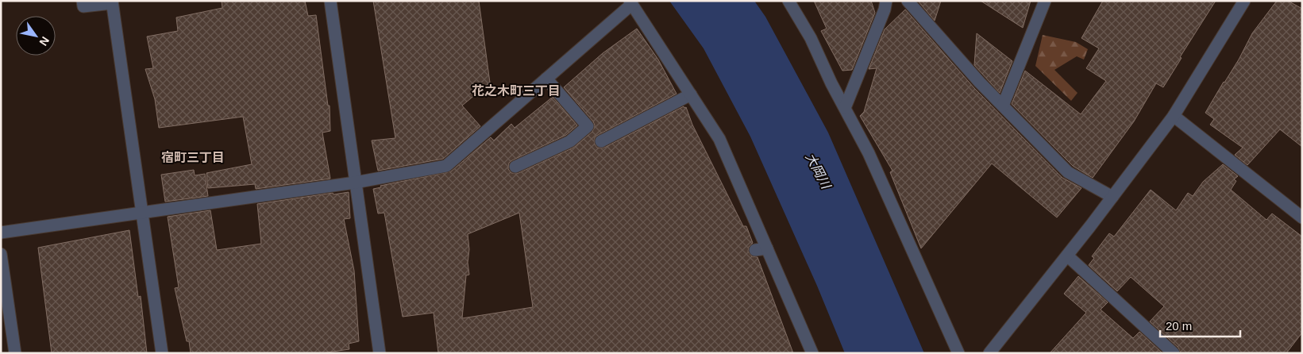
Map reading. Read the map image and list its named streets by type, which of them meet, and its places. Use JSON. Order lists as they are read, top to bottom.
{
  "districts": ["花之木町三丁目", "宿町三丁目"],
  "water": ["大岡川"],
  "scale_bar": "20 m",
  "north": "bottom right"
}
